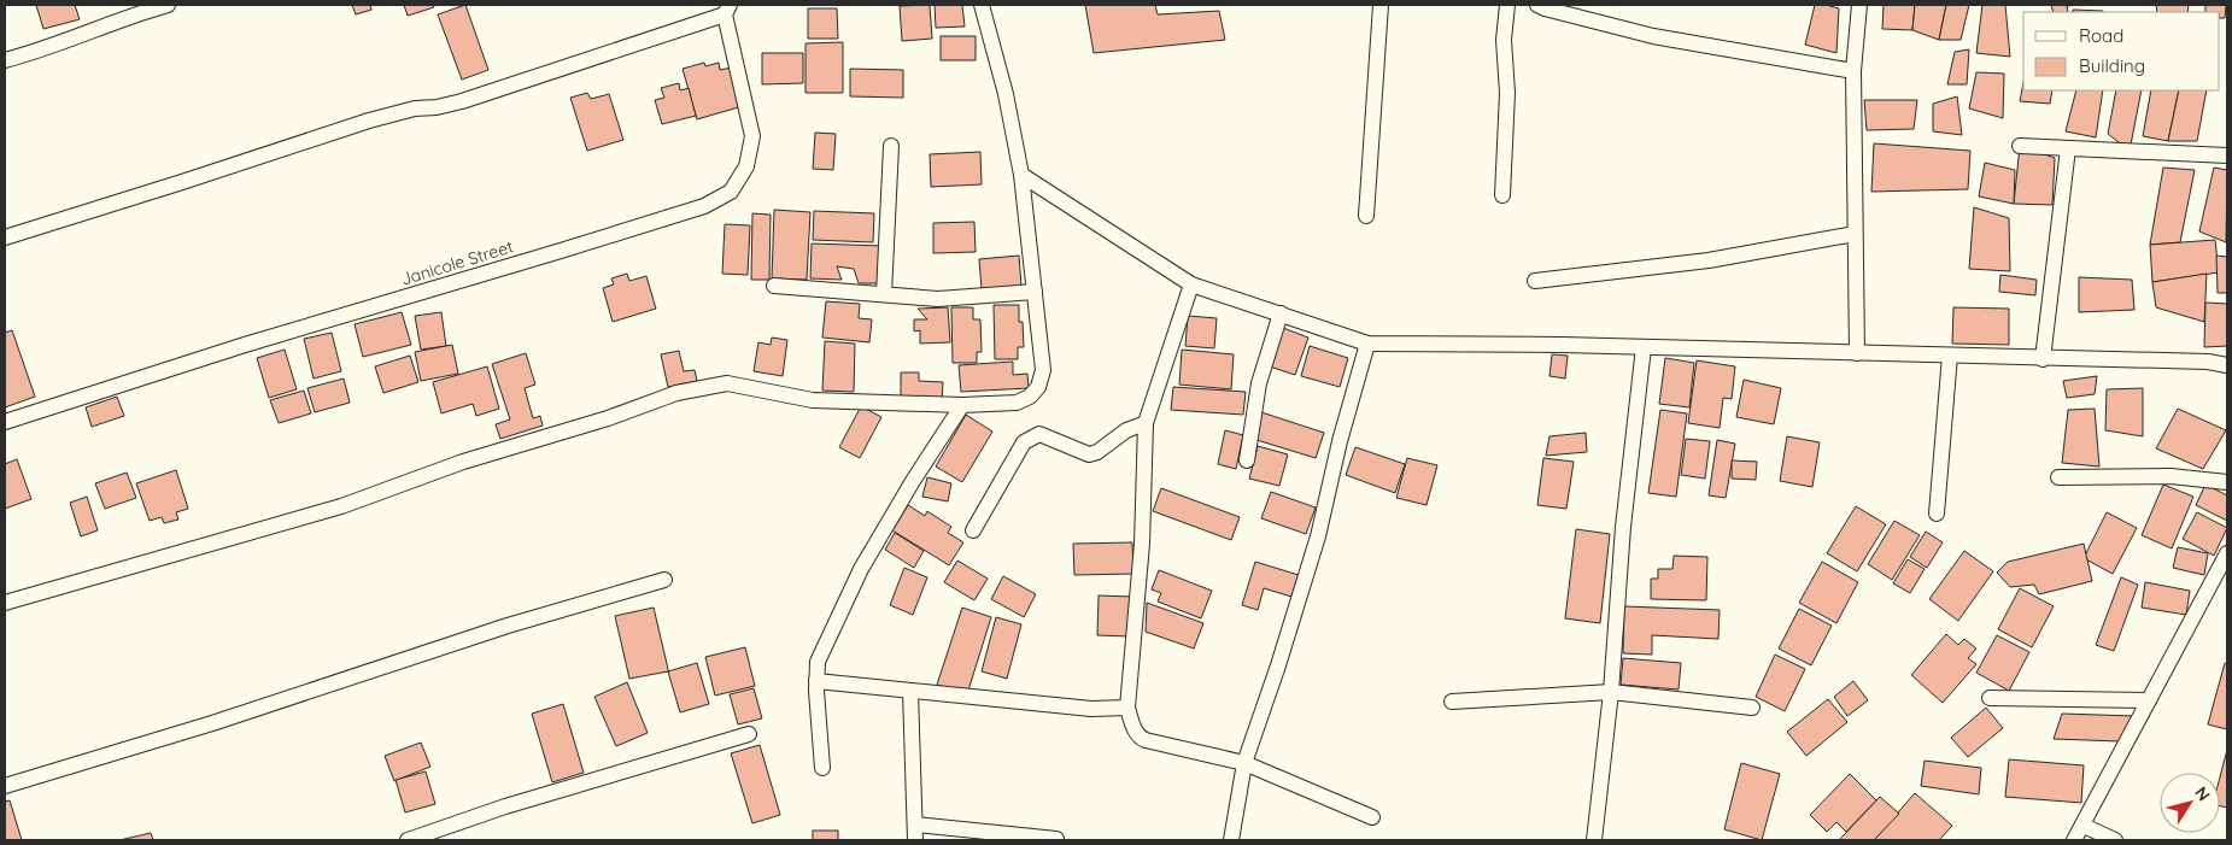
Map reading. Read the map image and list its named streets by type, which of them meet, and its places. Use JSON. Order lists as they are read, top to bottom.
{
  "streets": {
    "street": ["Janicole Street"]
  },
  "legend": ["Road", "Building"],
  "north": "top right"
}
